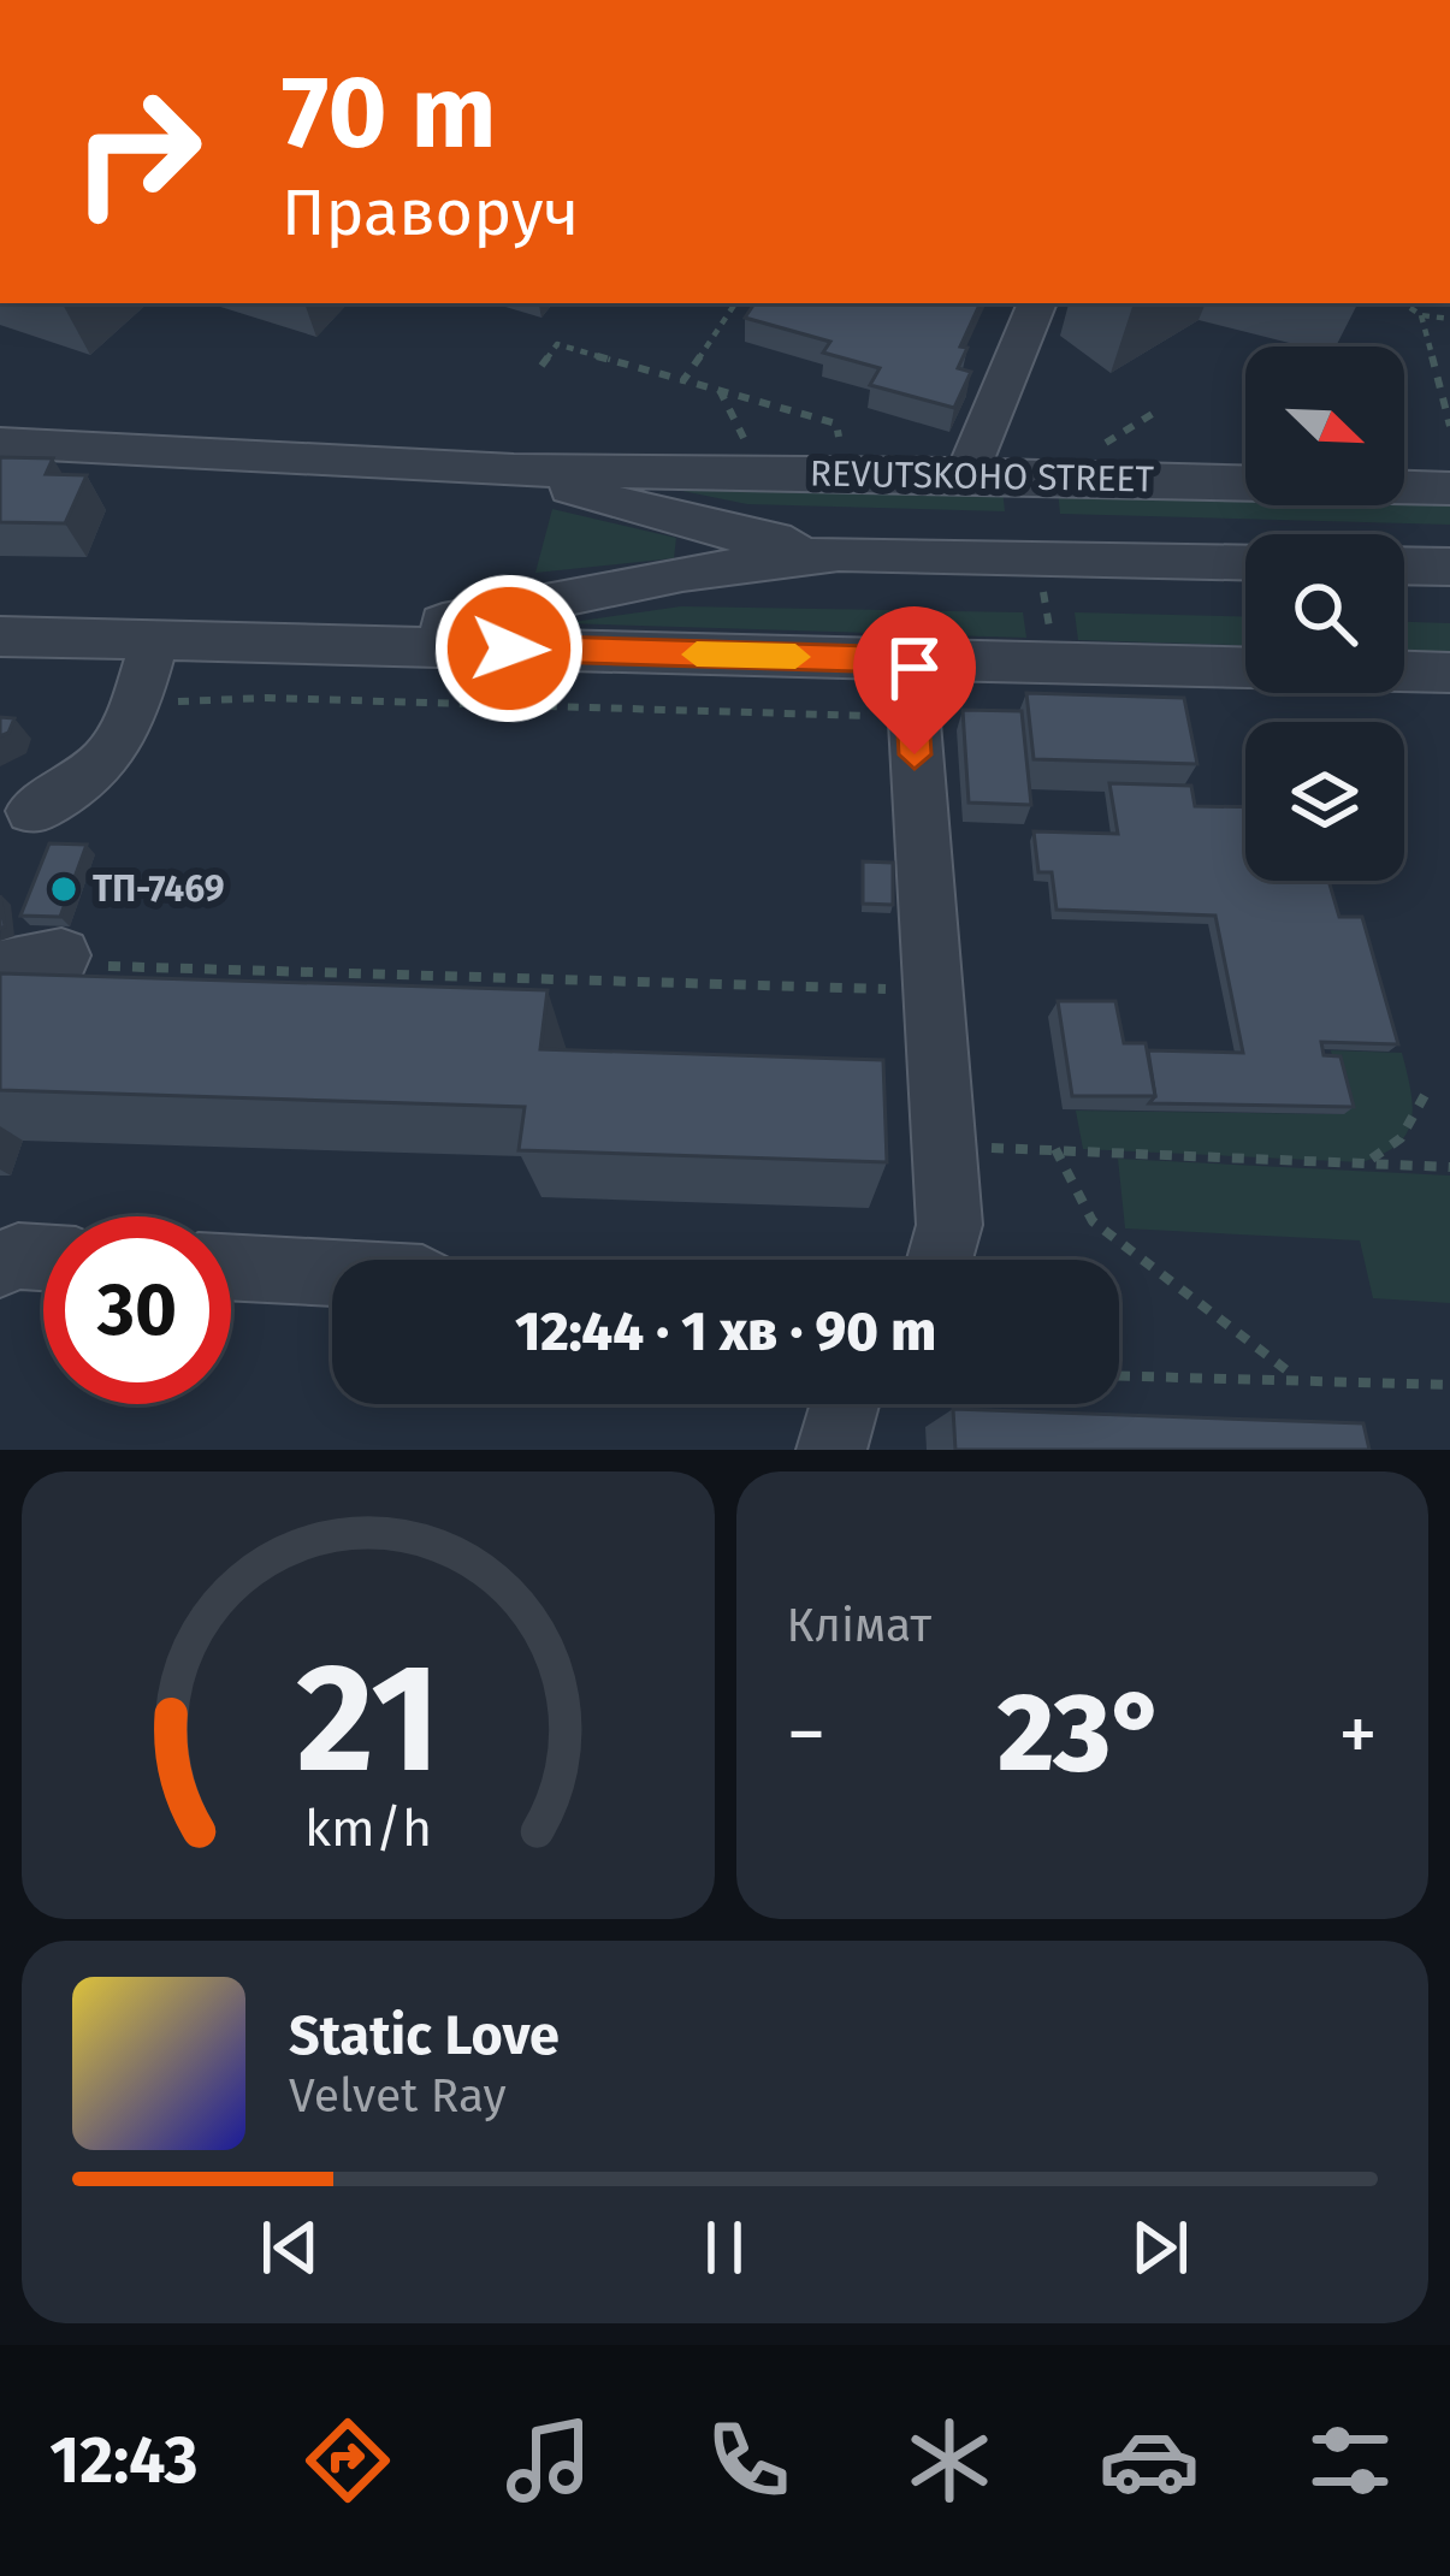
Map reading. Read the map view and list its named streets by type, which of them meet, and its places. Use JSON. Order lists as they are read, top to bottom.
{
  "streets": {
    "street": ["REVUTSKOHO STREET"]
  },
  "places": ["ТП-7469"],
  "north": "bottom right",
  "page": {
    "turn": ["70 m", "Праворуч"],
    "limit": "30",
    "trip": "12:44 · 1 хв · 90 m",
    "tile": "Клімат",
    "heat": ["−", "23°", "+"],
    "song": ["Static Love", "Velvet Ray"],
    "tabs": "12:43",
    "gauge": ["21", "km/h"]
  }
}
